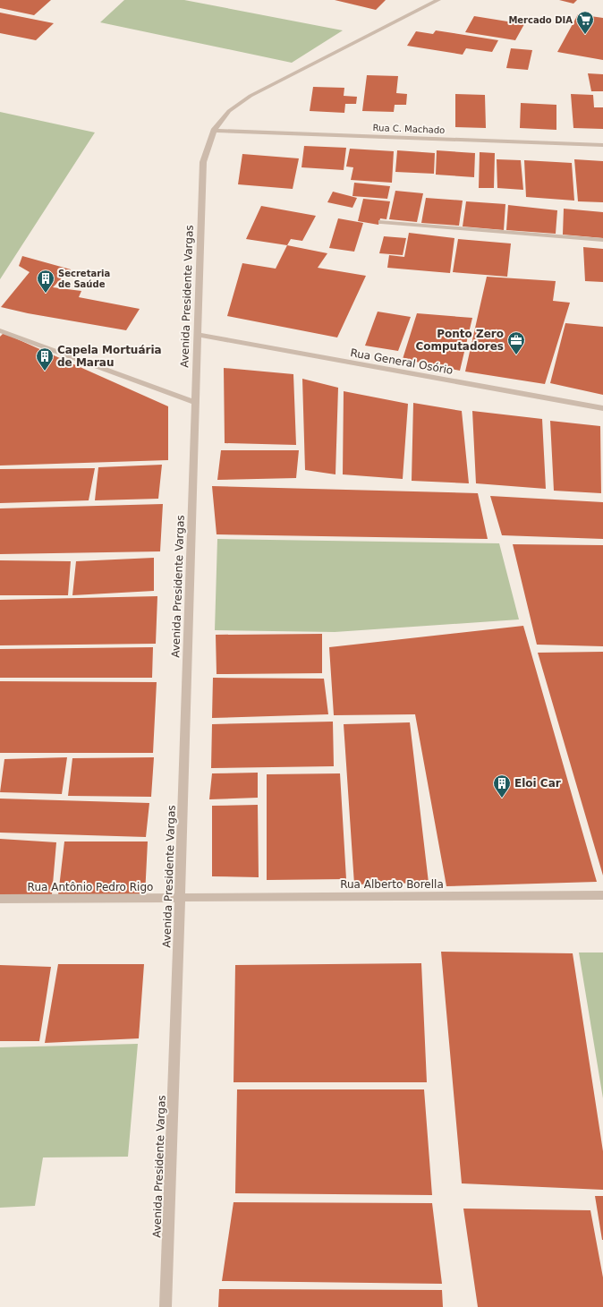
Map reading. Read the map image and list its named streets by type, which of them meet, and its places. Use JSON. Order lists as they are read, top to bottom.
{
  "streets": {
    "street": [
      "Rua C. Machado",
      "Avenida Presidente Vargas",
      "Rua General Osório",
      "Rua Alberto Borella",
      "Rua Antônio Pedro Rigo"
    ]
  },
  "crossings": [
    ["Rua C. Machado", "Avenida Presidente Vargas"],
    ["Avenida Presidente Vargas", "Rua General Osório"],
    ["Avenida Presidente Vargas", "Rua Alberto Borella"],
    ["Avenida Presidente Vargas", "Rua Antônio Pedro Rigo"],
    ["Rua Alberto Borella", "Rua Antônio Pedro Rigo"]
  ],
  "places": {
    "supermarket": ["Mercado DIA"],
    "building": ["Secretaria de Saúde", "Capela Mortuária de Marau", "Eloi Car"],
    "office": ["Ponto Zero Computadores"]
  }
}
